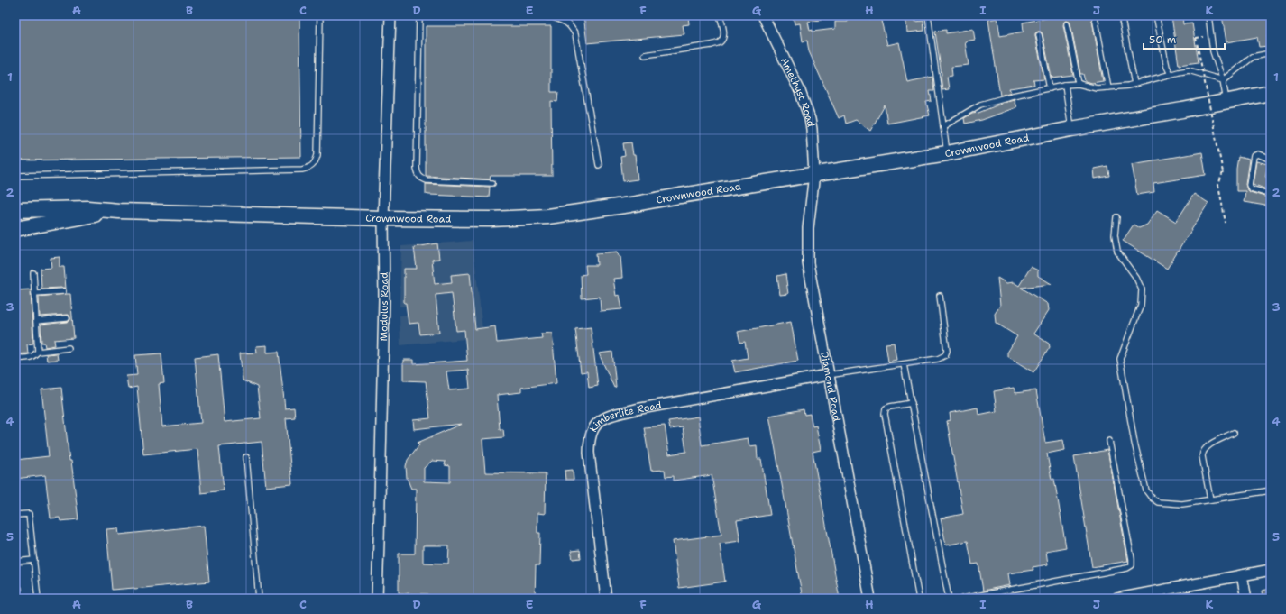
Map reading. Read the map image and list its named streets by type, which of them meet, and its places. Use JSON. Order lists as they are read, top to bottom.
{
  "streets": {
    "main road": ["Crownwood Road"],
    "street": [
      "Amethyst Road",
      "Modulus Road",
      "Diamond Road",
      "Kimberlite Road"
    ]
  },
  "crossings": [
    ["Amethyst Road", "Crownwood Road"],
    ["Amethyst Road", "Diamond Road"],
    ["Crownwood Road", "Modulus Road"],
    ["Crownwood Road", "Diamond Road"],
    ["Diamond Road", "Kimberlite Road"]
  ],
  "scale_bar": "50 m",
  "grid": {
    "columns": [
      "A",
      "B",
      "C",
      "D",
      "E",
      "F",
      "G",
      "H",
      "I",
      "J",
      "K"
    ],
    "rows": [
      "1",
      "2",
      "3",
      "4",
      "5"
    ]
  }
}
